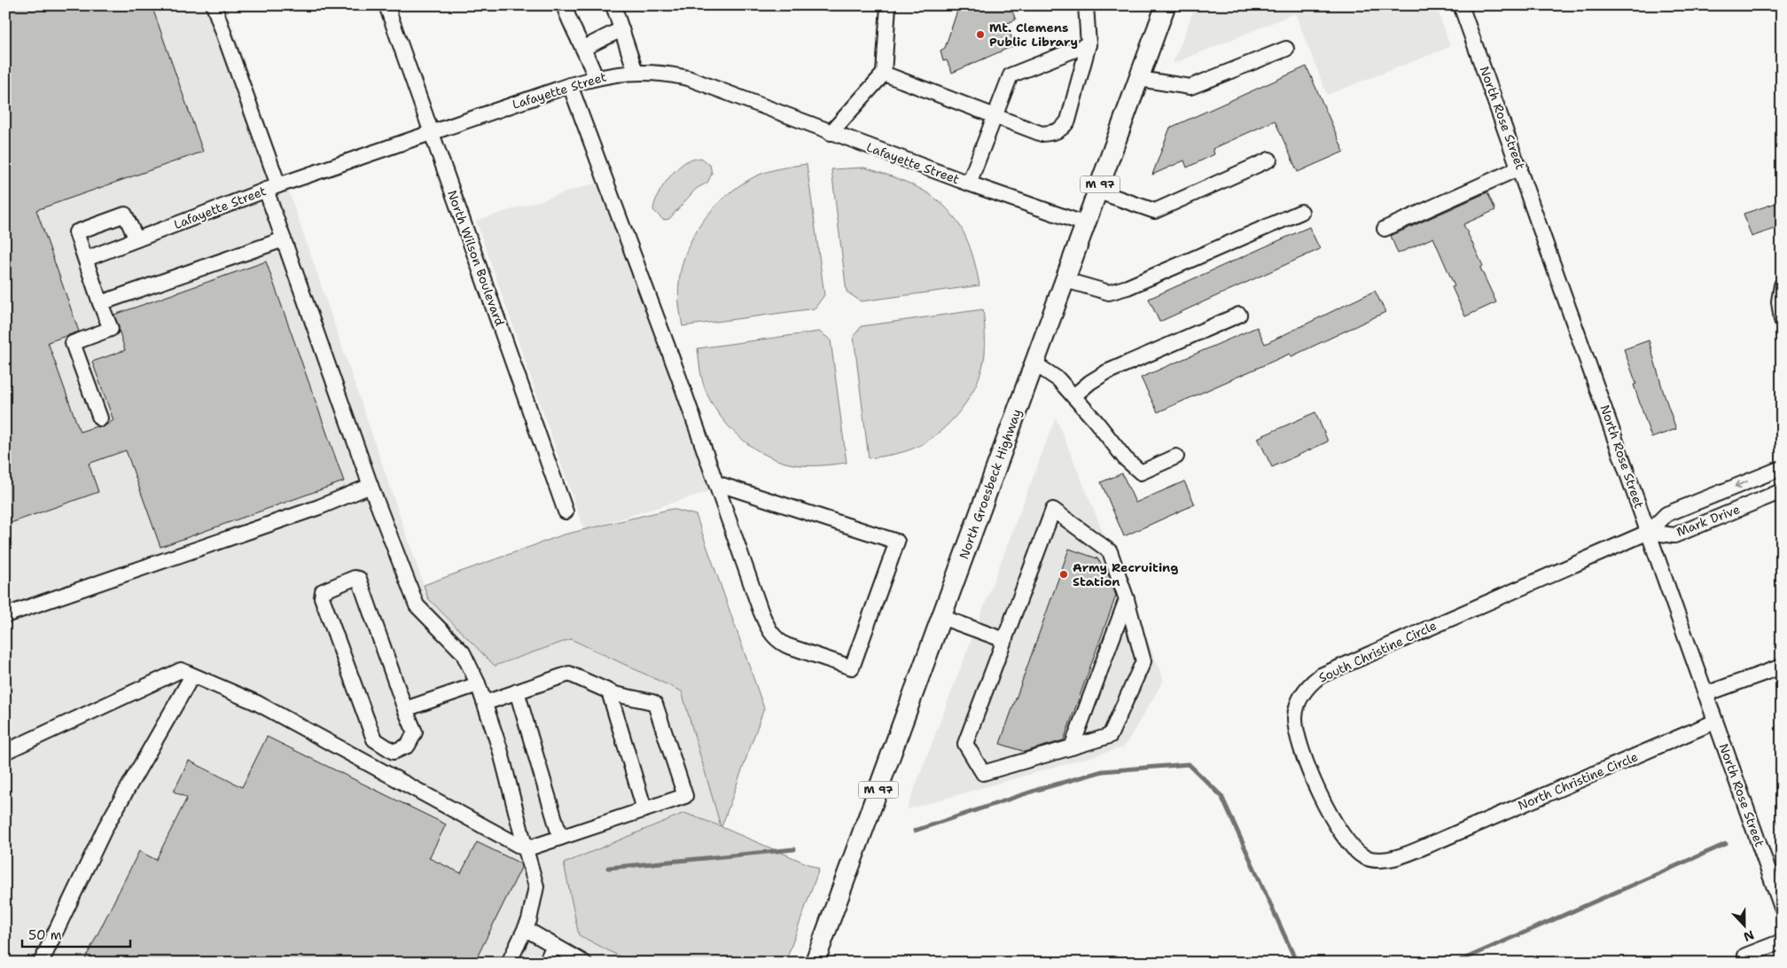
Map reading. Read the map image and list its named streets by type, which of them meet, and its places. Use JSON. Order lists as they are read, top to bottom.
{
  "streets": {
    "main road": ["M 97", "North Groesbeck Highway"],
    "street": [
      "Lafayette Street",
      "North Rose Street",
      "North Wilson Boulevard",
      "Mark Drive",
      "South Christine Circle",
      "North Christine Circle"
    ]
  },
  "crossings": [
    ["Lafayette Street", "North Wilson Boulevard"],
    ["Lafayette Street", "North Groesbeck Highway"],
    ["North Rose Street", "Mark Drive"],
    ["North Rose Street", "South Christine Circle"],
    ["North Rose Street", "North Christine Circle"],
    ["Mark Drive", "South Christine Circle"],
    ["South Christine Circle", "North Christine Circle"]
  ],
  "places": ["Mt. Clemens Public Library", "Army Recruiting Station"],
  "scale_bar": "50 m",
  "north": "bottom"
}
